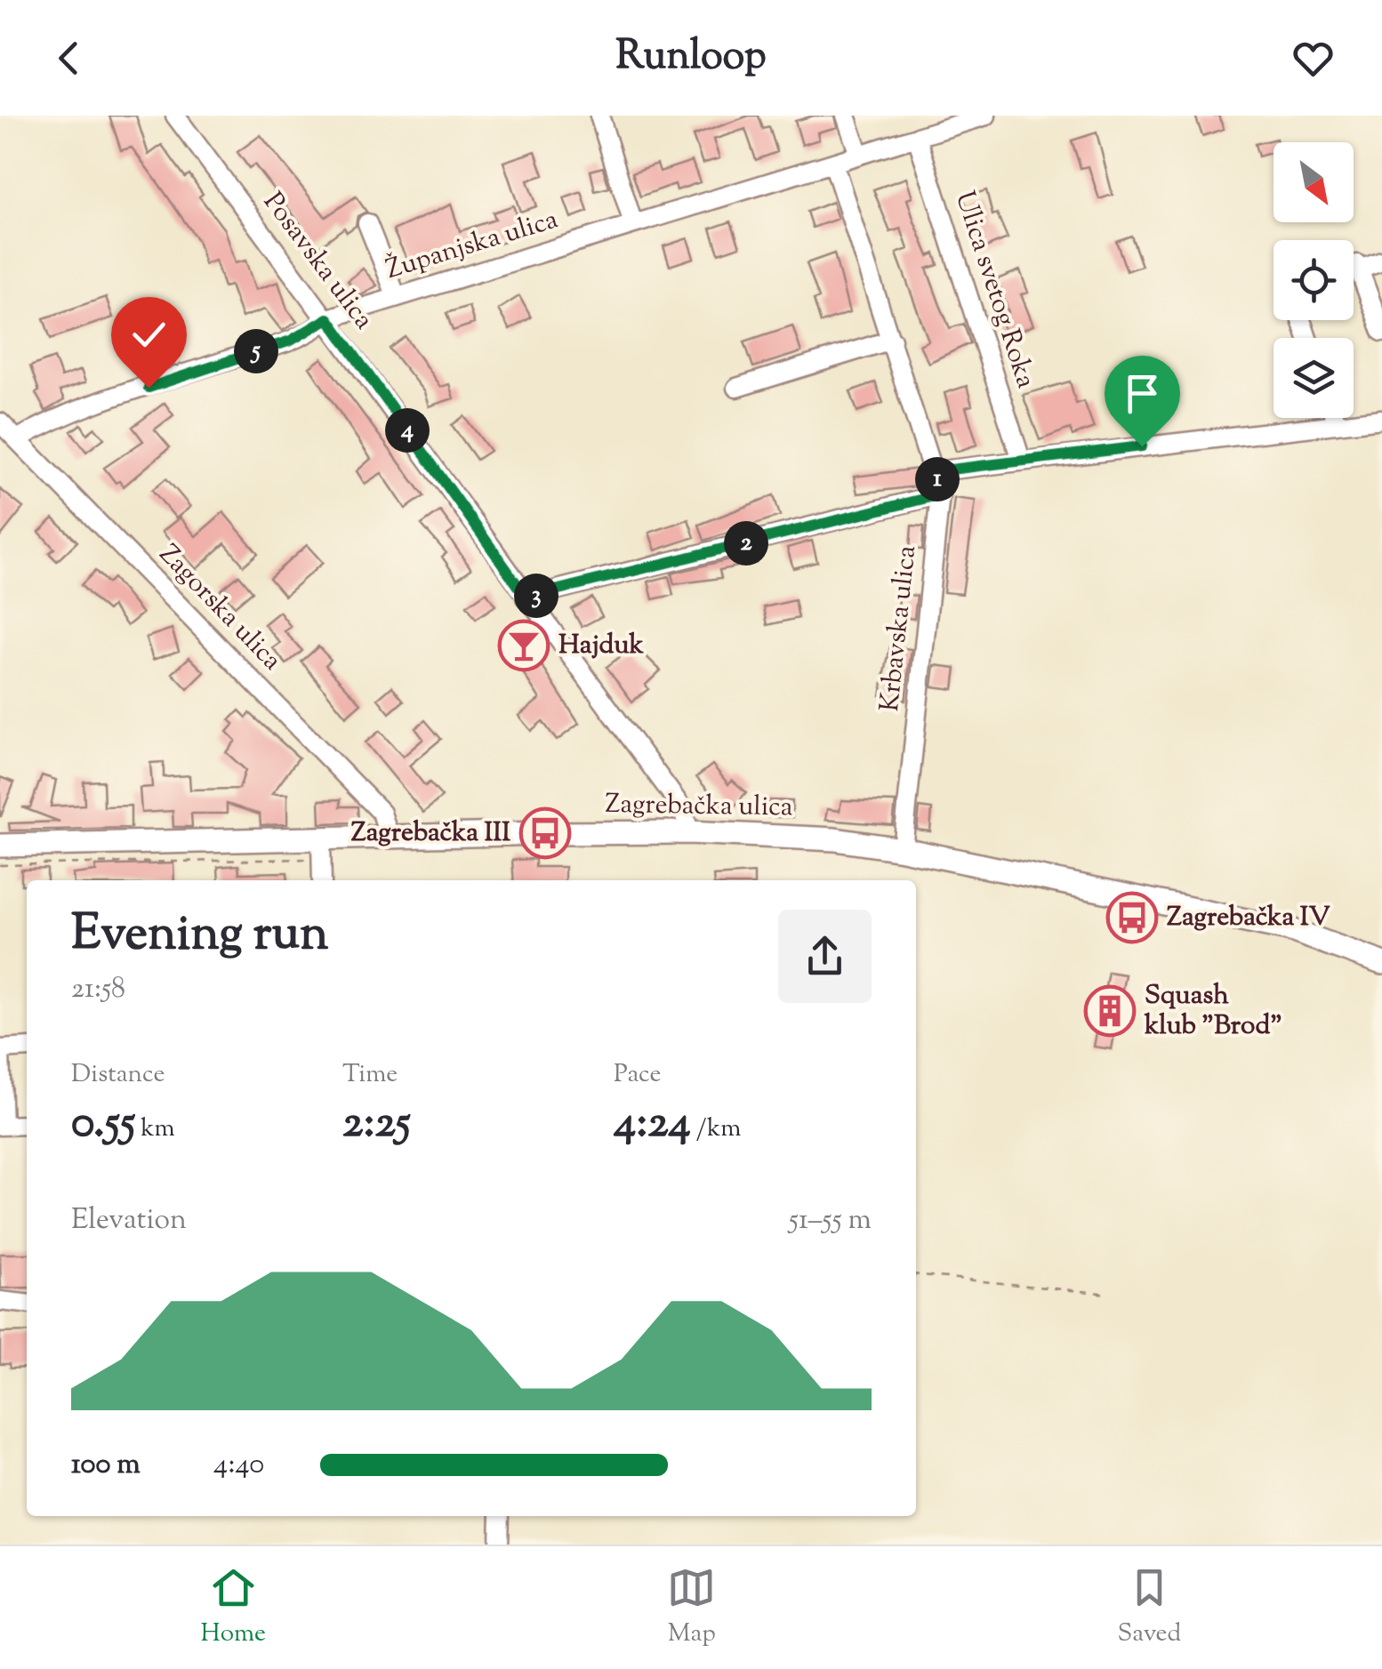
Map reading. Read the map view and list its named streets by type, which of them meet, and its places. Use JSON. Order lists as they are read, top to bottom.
{
  "streets": {
    "main road": ["Zagrebačka ulica"],
    "street": [
      "Županjska ulica",
      "Posavska ulica",
      "Ulica svetog Roka",
      "Zagorska ulica",
      "Krbavska ulica"
    ]
  },
  "crossings": [
    ["Županjska ulica", "Posavska ulica"],
    ["Županjska ulica", "Ulica svetog Roka"],
    ["Županjska ulica", "Zagorska ulica"],
    ["Županjska ulica", "Krbavska ulica"],
    ["Posavska ulica", "Zagrebačka ulica"],
    ["Zagorska ulica", "Zagrebačka ulica"],
    ["Krbavska ulica", "Zagrebačka ulica"]
  ],
  "places": {
    "bar": ["Hajduk"],
    "bus stop": ["Zagrebačka III", "Zagrebačka IV"],
    "building": ["Squash klub \"Brod\""]
  },
  "north": "bottom right",
  "page": {
    "header": "Runloop",
    "pins": [
      "5",
      "4",
      "1",
      "2",
      "3"
    ],
    "heading": ["Evening run", "21:58"],
    "stats": [
      ["Distance", "0.55 km"],
      ["Time", "2:25"],
      ["Pace", "4:24 /km"]
    ],
    "chart": ["Elevation", "51–55 m"],
    "list": [
      {
        "name": "100 m",
        "note": "4:40"
      }
    ],
    "tabs": ["Home", "Map", "Saved"]
  }
}
